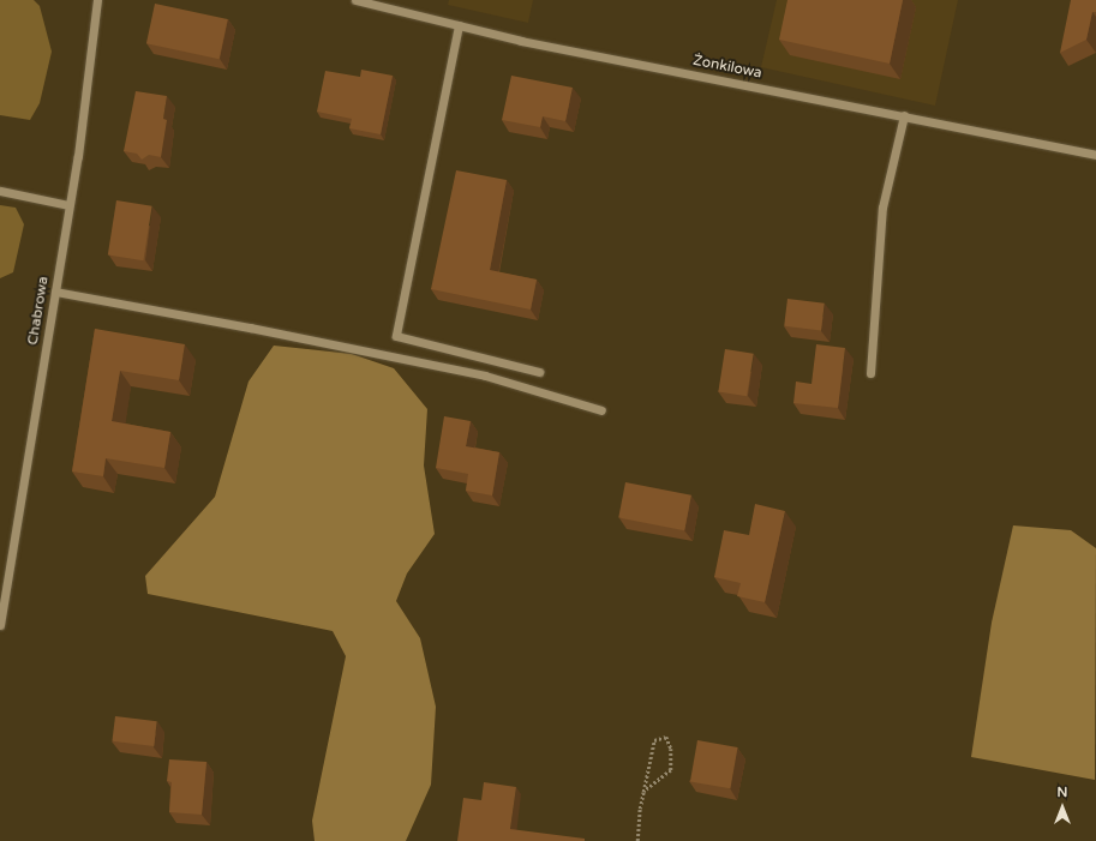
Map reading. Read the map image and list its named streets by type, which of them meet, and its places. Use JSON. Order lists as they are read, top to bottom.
{
  "streets": {
    "street": ["Żonkilowa", "Chabrowa"]
  },
  "north": "top"
}
